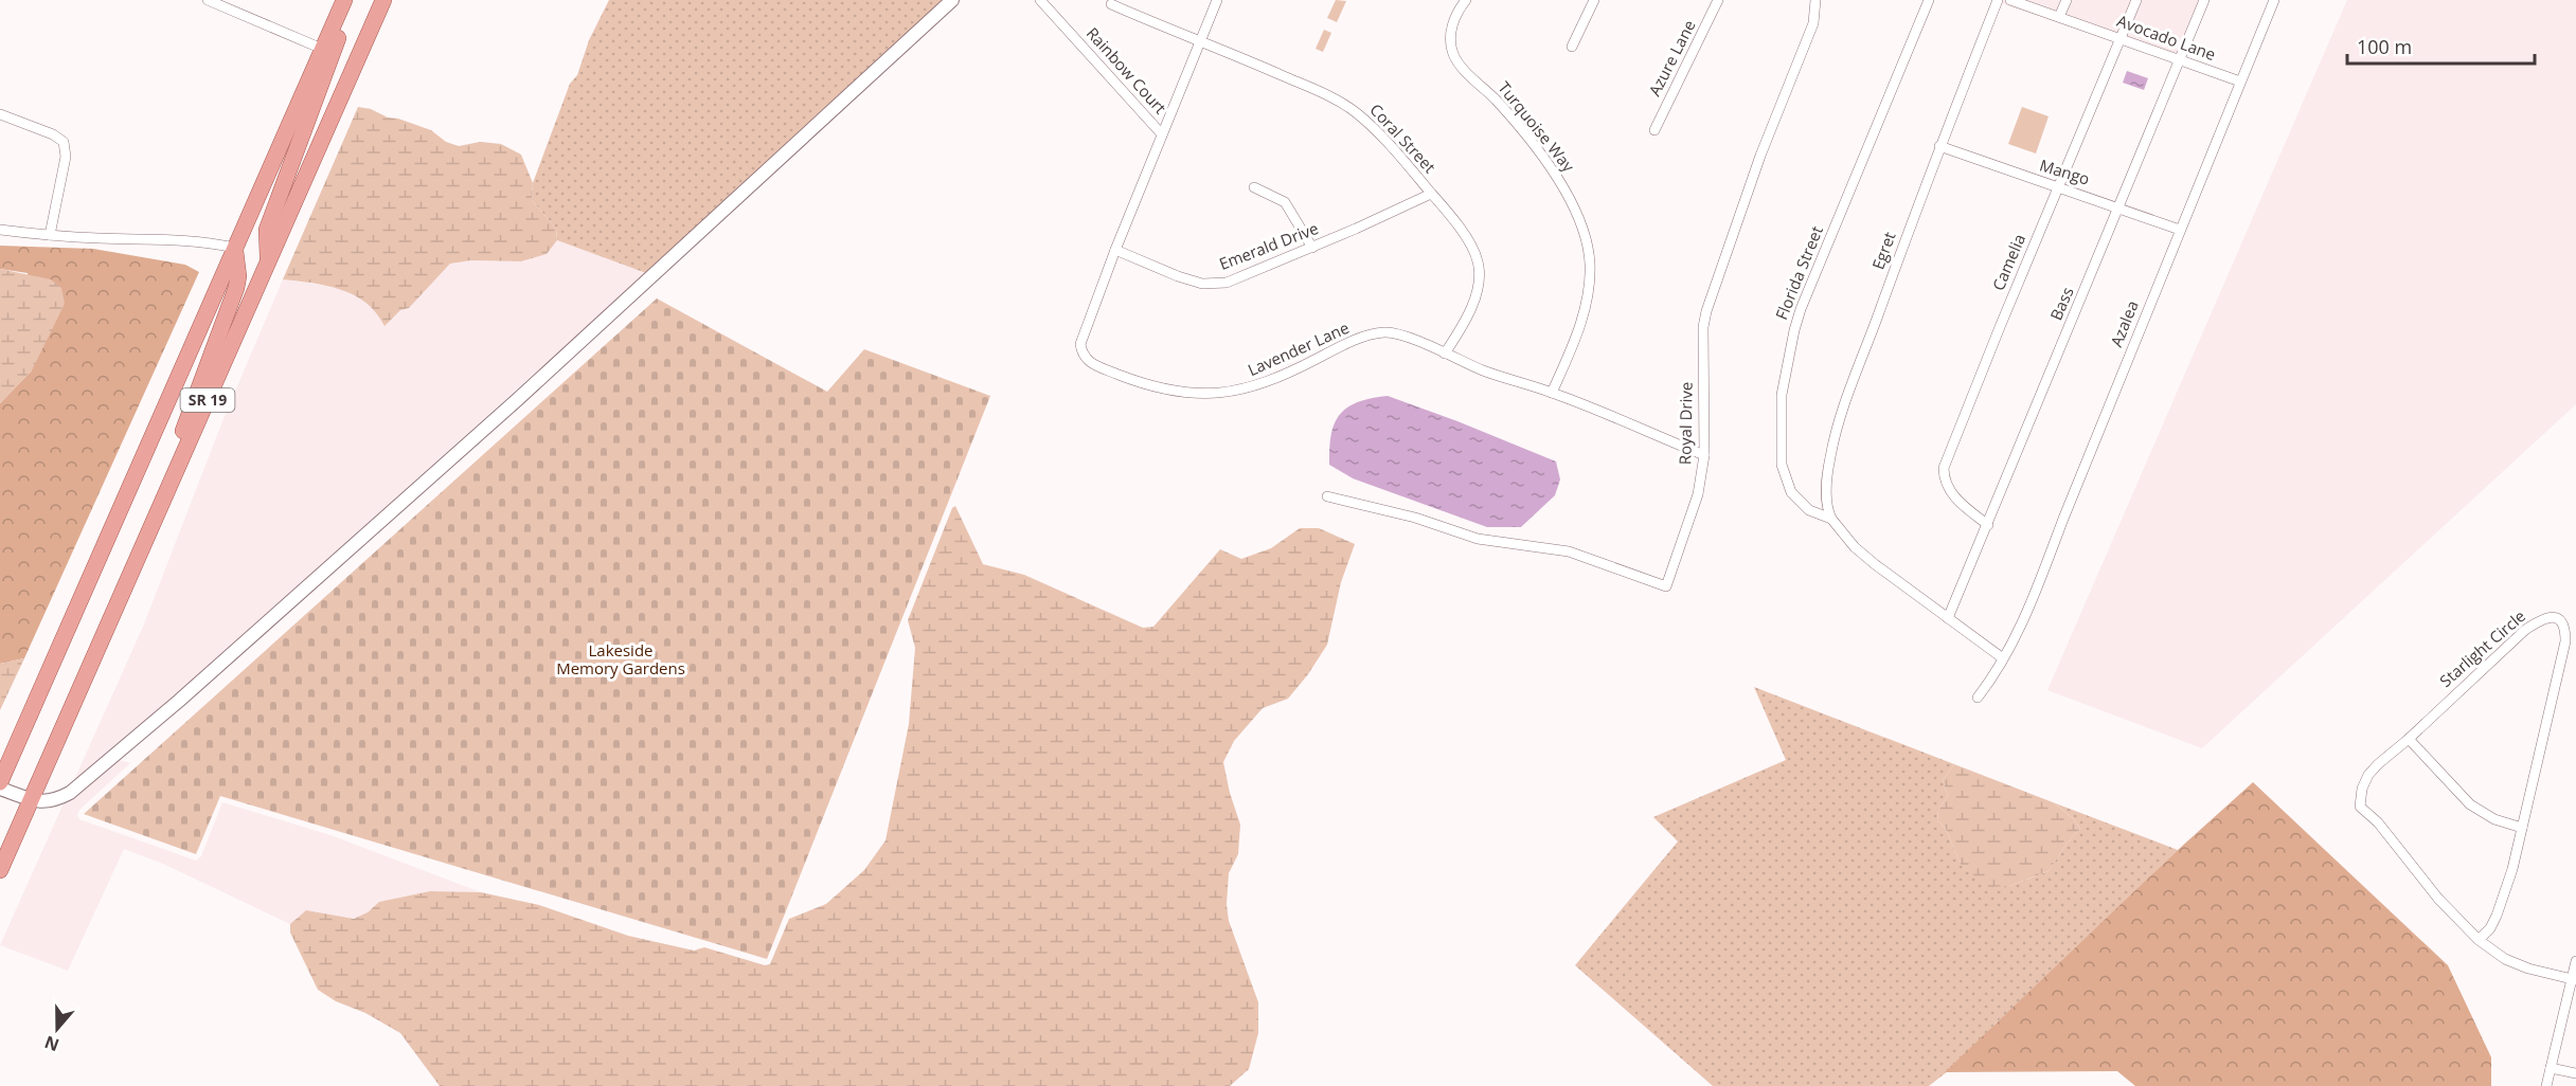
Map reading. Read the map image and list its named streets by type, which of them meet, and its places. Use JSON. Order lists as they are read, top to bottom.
{
  "streets": {
    "main road": ["SR 19"],
    "street": [
      "Avocado Lane",
      "Azure Lane",
      "Rainbow Court",
      "Turquoise Way",
      "Coral Street",
      "Mango",
      "Emerald Drive",
      "Egret",
      "Camelia",
      "Florida Street",
      "Bass",
      "Azalea",
      "Lavender Lane",
      "Royal Drive",
      "Starlight Circle"
    ]
  },
  "crossings": [
    ["Avocado Lane", "Camelia"],
    ["Avocado Lane", "Bass"],
    ["Avocado Lane", "Azalea"],
    ["Rainbow Court", "Lavender Lane"],
    ["Turquoise Way", "Lavender Lane"],
    ["Coral Street", "Emerald Drive"],
    ["Coral Street", "Lavender Lane"],
    ["Mango", "Egret"],
    ["Mango", "Camelia"],
    ["Mango", "Bass"],
    ["Mango", "Azalea"],
    ["Emerald Drive", "Lavender Lane"],
    ["Egret", "Florida Street"],
    ["Camelia", "Bass"],
    ["Florida Street", "Bass"],
    ["Florida Street", "Azalea"],
    ["Lavender Lane", "Royal Drive"]
  ],
  "parks": ["Lakeside Memory Gardens"],
  "scale_bar": "100 m",
  "north": "bottom"
}
